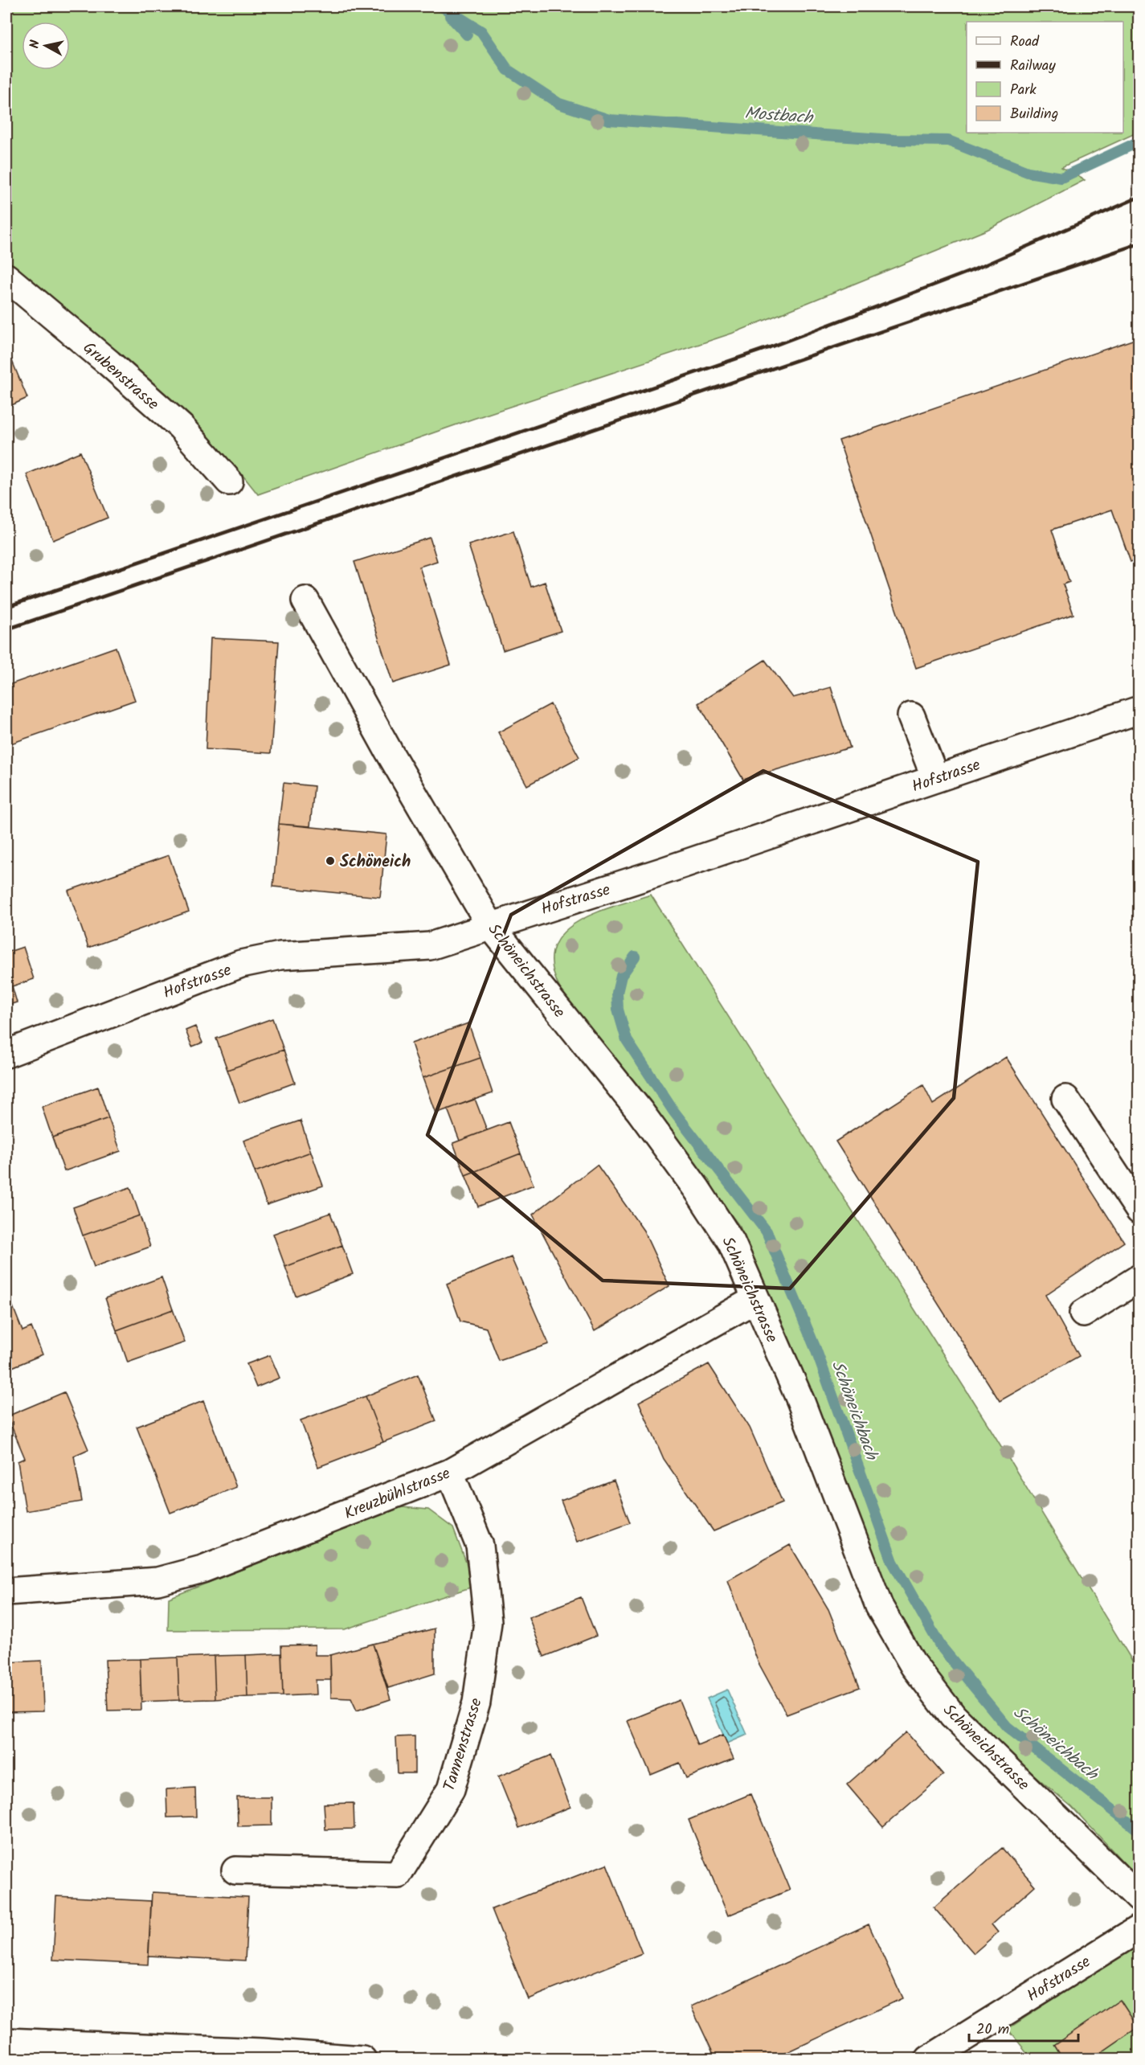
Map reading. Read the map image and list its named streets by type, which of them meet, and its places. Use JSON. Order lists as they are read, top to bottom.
{
  "streets": {
    "street": [
      "Grubenstrasse",
      "Hofstrasse",
      "Schöneichstrasse",
      "Kreuzbühlstrasse",
      "Tannenstrasse"
    ]
  },
  "crossings": [
    ["Hofstrasse", "Schöneichstrasse"],
    ["Schöneichstrasse", "Kreuzbühlstrasse"],
    ["Kreuzbühlstrasse", "Tannenstrasse"]
  ],
  "water": ["Mostbach", "Schöneichbach"],
  "places": ["Schöneich"],
  "legend": [
    "Road",
    "Railway",
    "Park",
    "Building"
  ],
  "scale_bar": "20 m",
  "north": "left"
}
